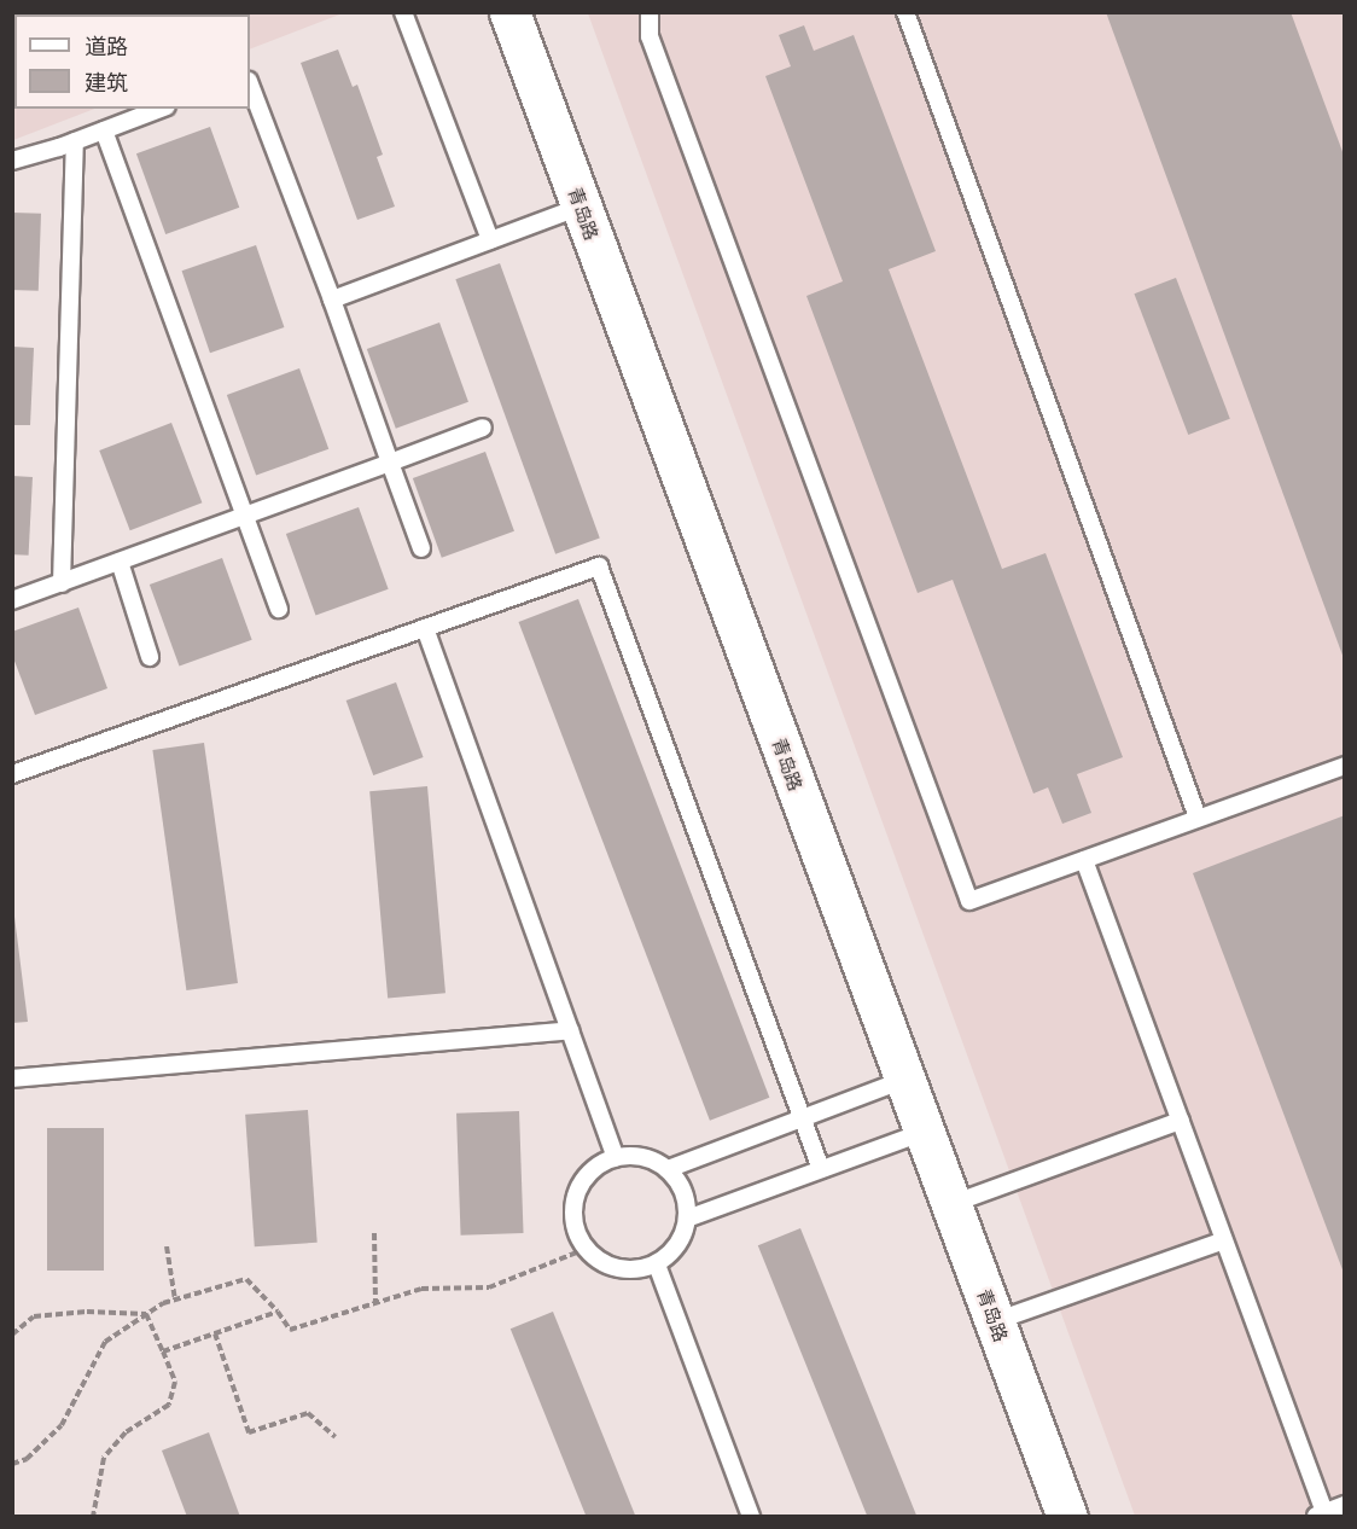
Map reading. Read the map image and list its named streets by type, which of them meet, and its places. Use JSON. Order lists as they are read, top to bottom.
{
  "streets": {
    "street": ["青岛路"]
  },
  "legend": ["道路", "建筑"]
}
